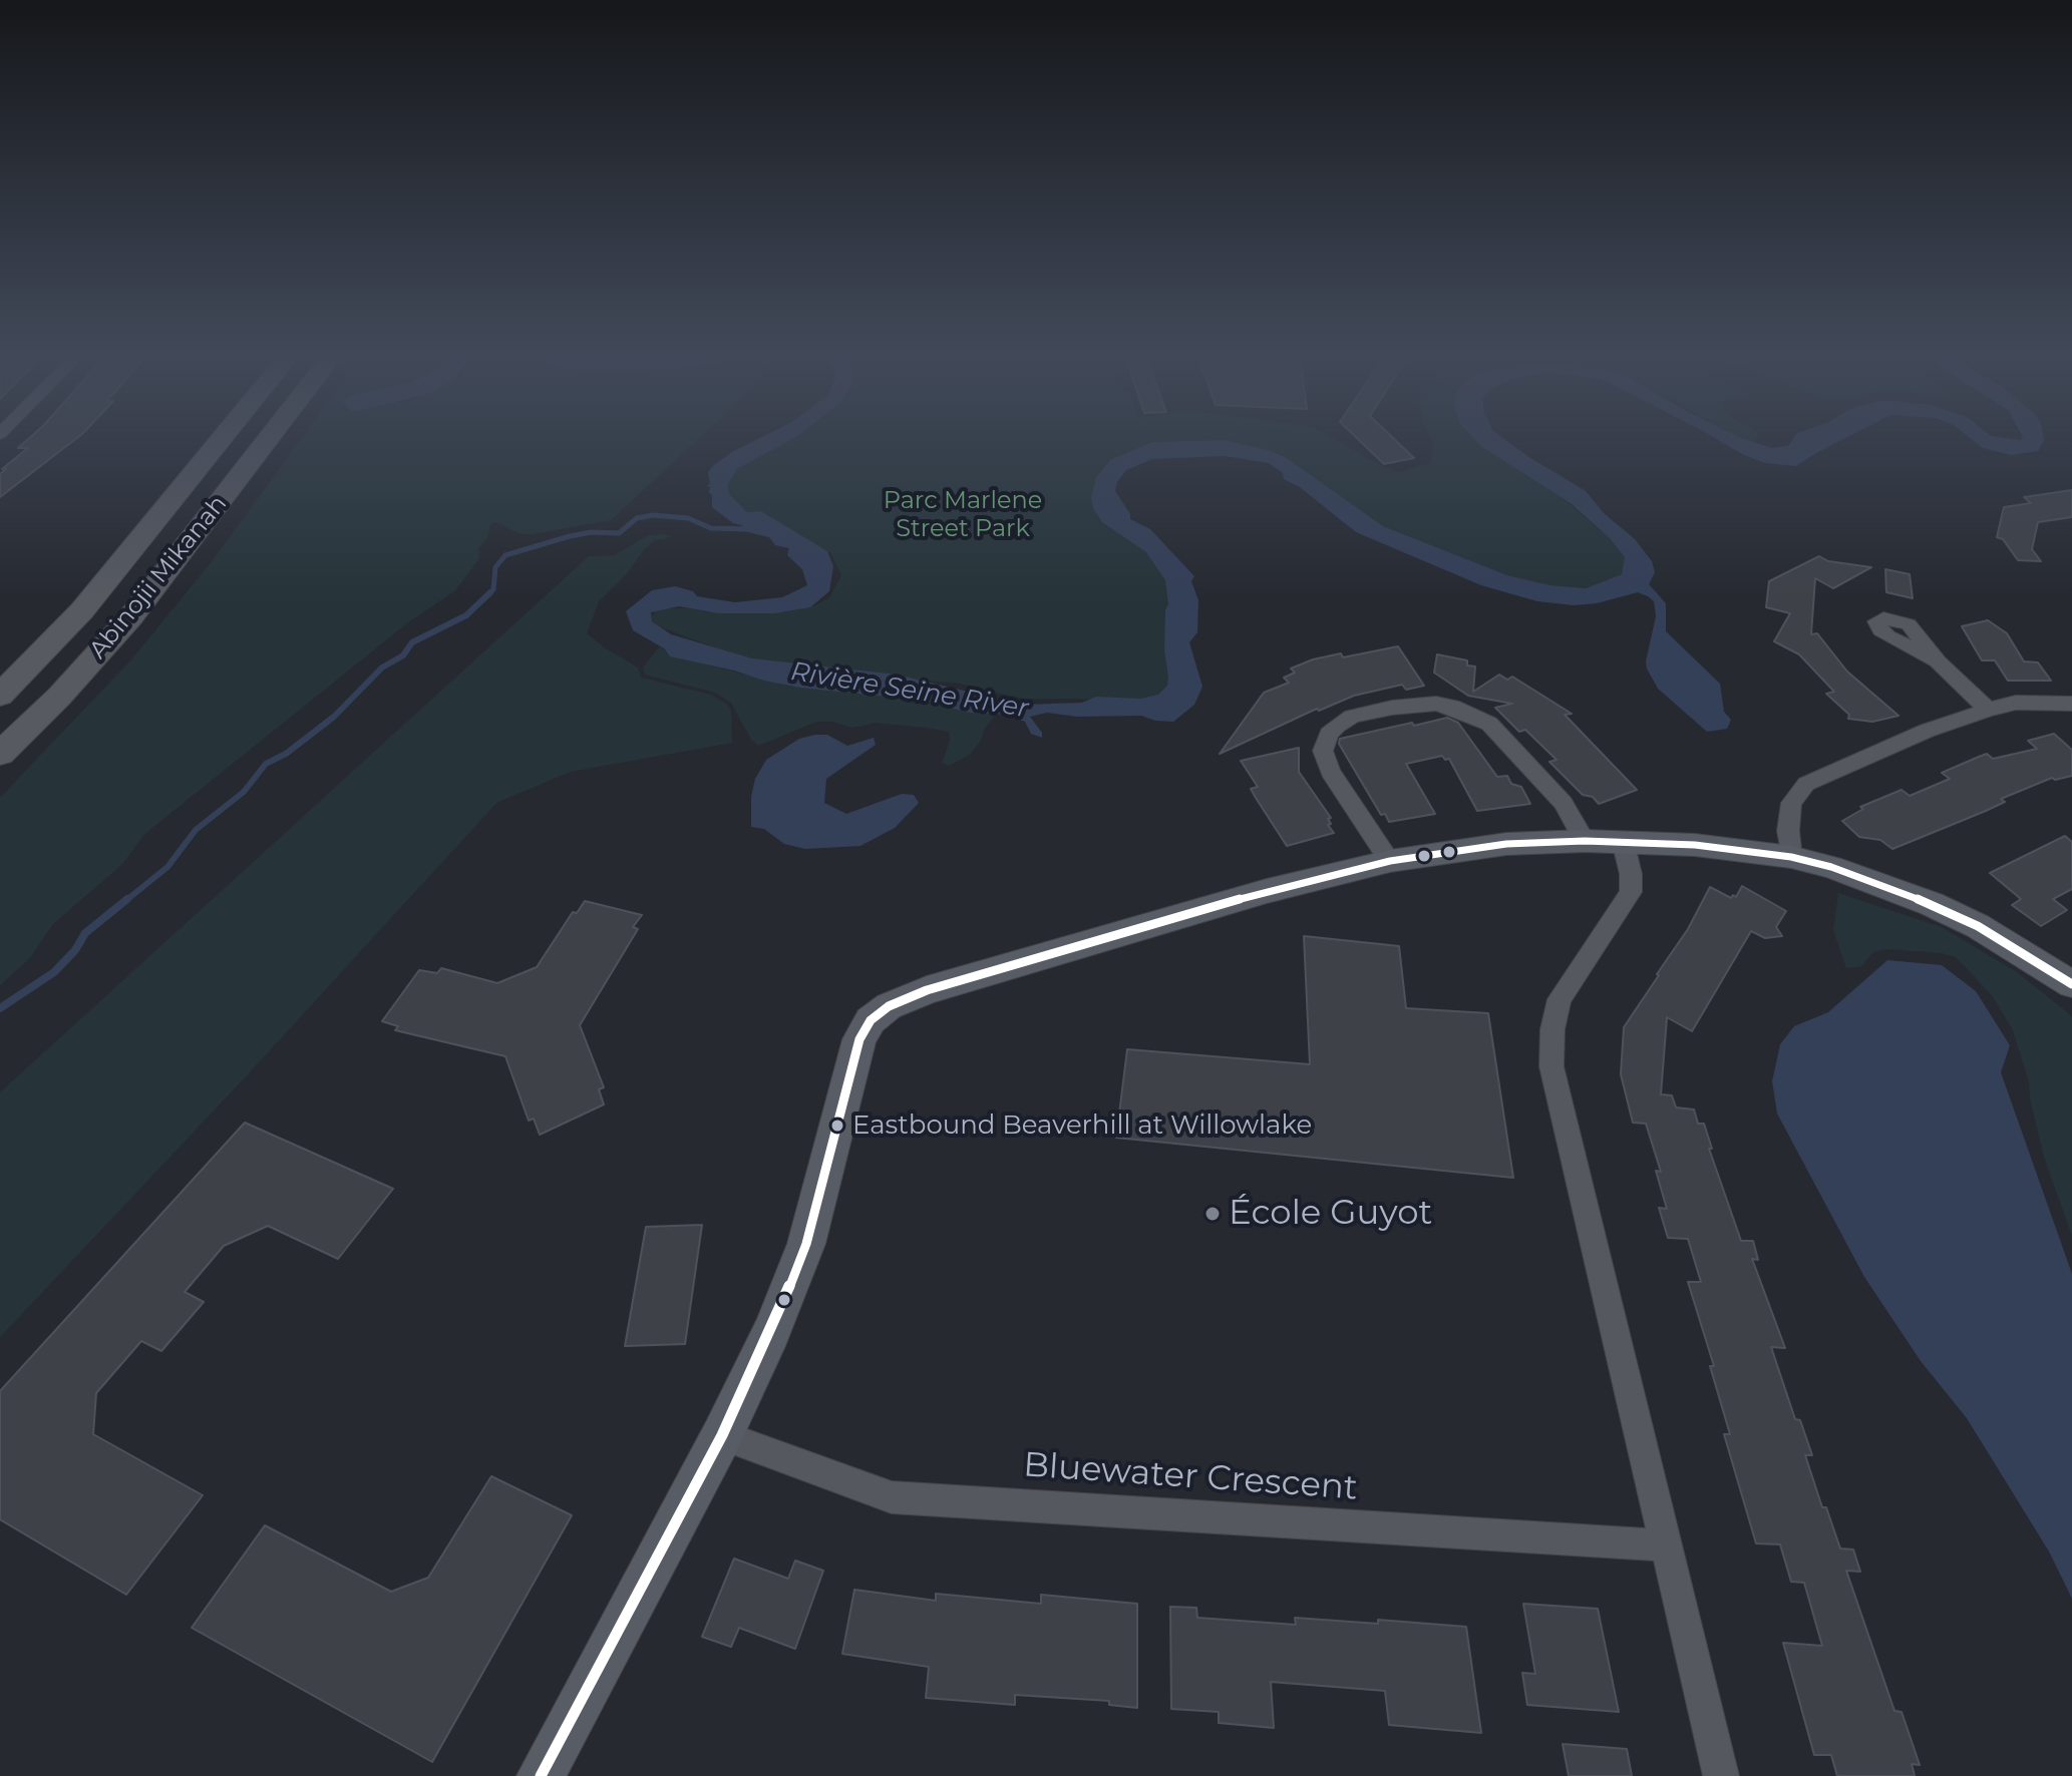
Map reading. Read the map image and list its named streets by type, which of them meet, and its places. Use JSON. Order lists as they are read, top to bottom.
{
  "streets": {
    "main road": ["Abinojii Mikanah"],
    "street": ["Bluewater Crescent"]
  },
  "water": ["Rivière Seine River"],
  "parks": ["Parc Marlene Street Park"],
  "places": ["Eastbound Beaverhill at Willowlake", "École Guyot"]
}
